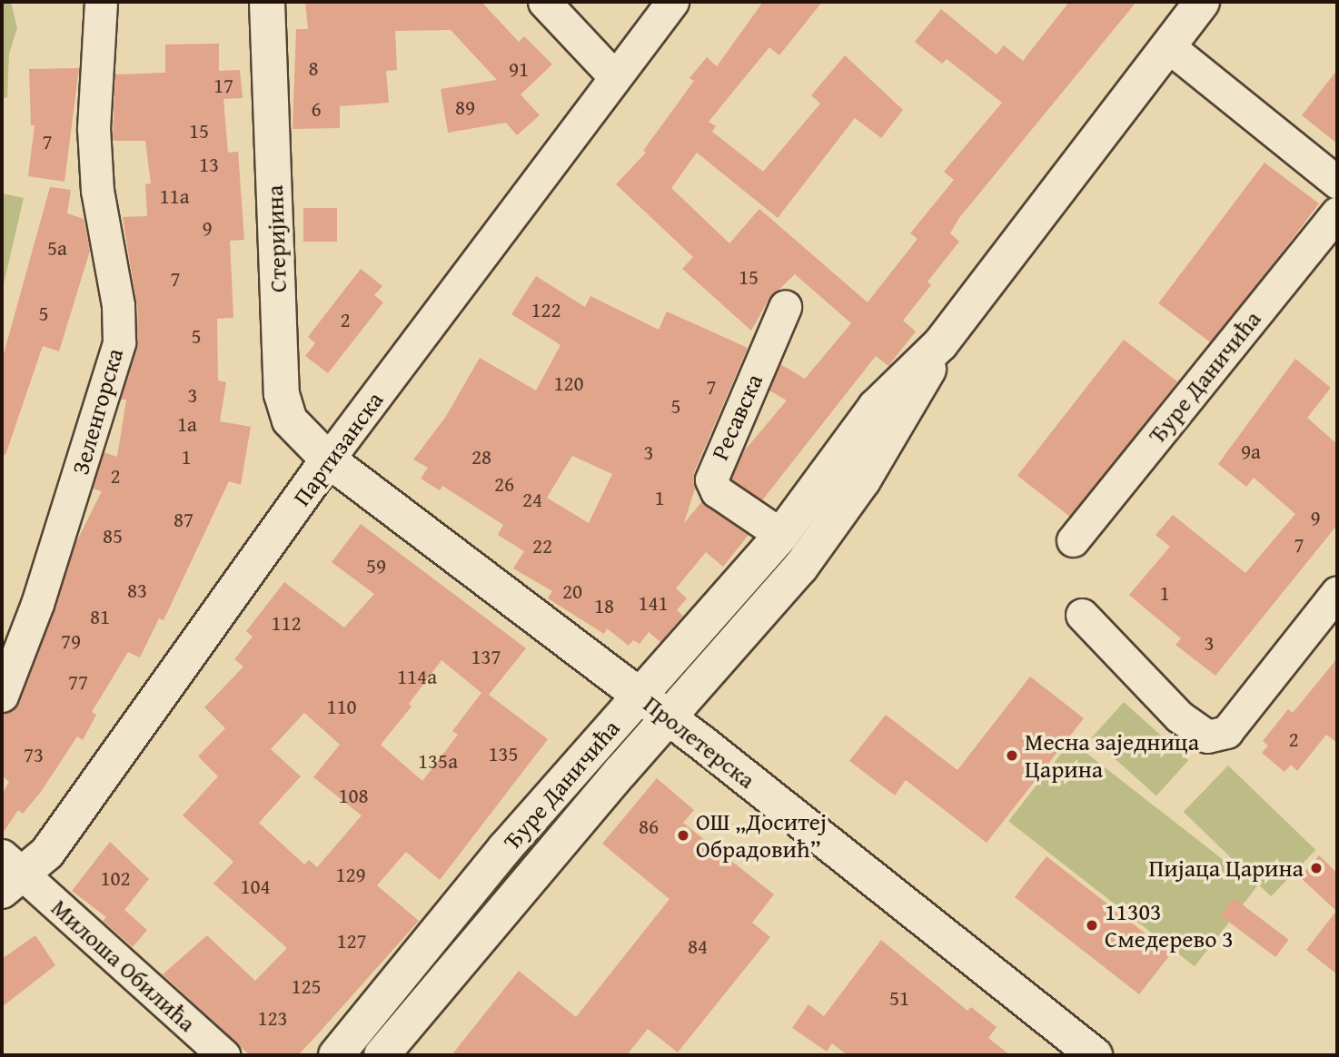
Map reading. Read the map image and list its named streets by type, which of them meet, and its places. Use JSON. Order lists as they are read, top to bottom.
{
  "streets": {
    "street": [
      "Стеријина",
      "Ђуре Даничића",
      "Зеленгорска",
      "Ресавска",
      "Партизанска",
      "Пролетерска",
      "Милоша Обилића"
    ]
  },
  "crossings": [
    ["Стеријина", "Партизанска"],
    ["Стеријина", "Пролетерска"],
    ["Ђуре Даничића", "Ресавска"],
    ["Ђуре Даничића", "Пролетерска"],
    ["Партизанска", "Пролетерска"],
    ["Партизанска", "Милоша Обилића"]
  ],
  "places": [
    "Месна заједница Царина",
    "ОШ „Доситеј Обрадовић”",
    "Пијаца Царина",
    "11303 Смедерево 3"
  ],
  "house_numbers": [
    "8",
    "91",
    "17",
    "89",
    "6",
    "15",
    "7",
    "13",
    "11a",
    "9",
    "5a",
    "15",
    "7",
    "122",
    "5",
    "2",
    "5",
    "120",
    "7",
    "3",
    "5",
    "1a",
    "9a",
    "3",
    "1",
    "28",
    "2",
    "26",
    "1",
    "24",
    "9",
    "87",
    "85",
    "7",
    "22",
    "59",
    "83",
    "20",
    "1",
    "141",
    "18",
    "81",
    "112",
    "79",
    "3",
    "137",
    "114a",
    "77",
    "110",
    "2",
    "135",
    "73",
    "135a",
    "108",
    "86",
    "129",
    "102",
    "104",
    "127",
    "84",
    "125",
    "51",
    "123"
  ]
}
